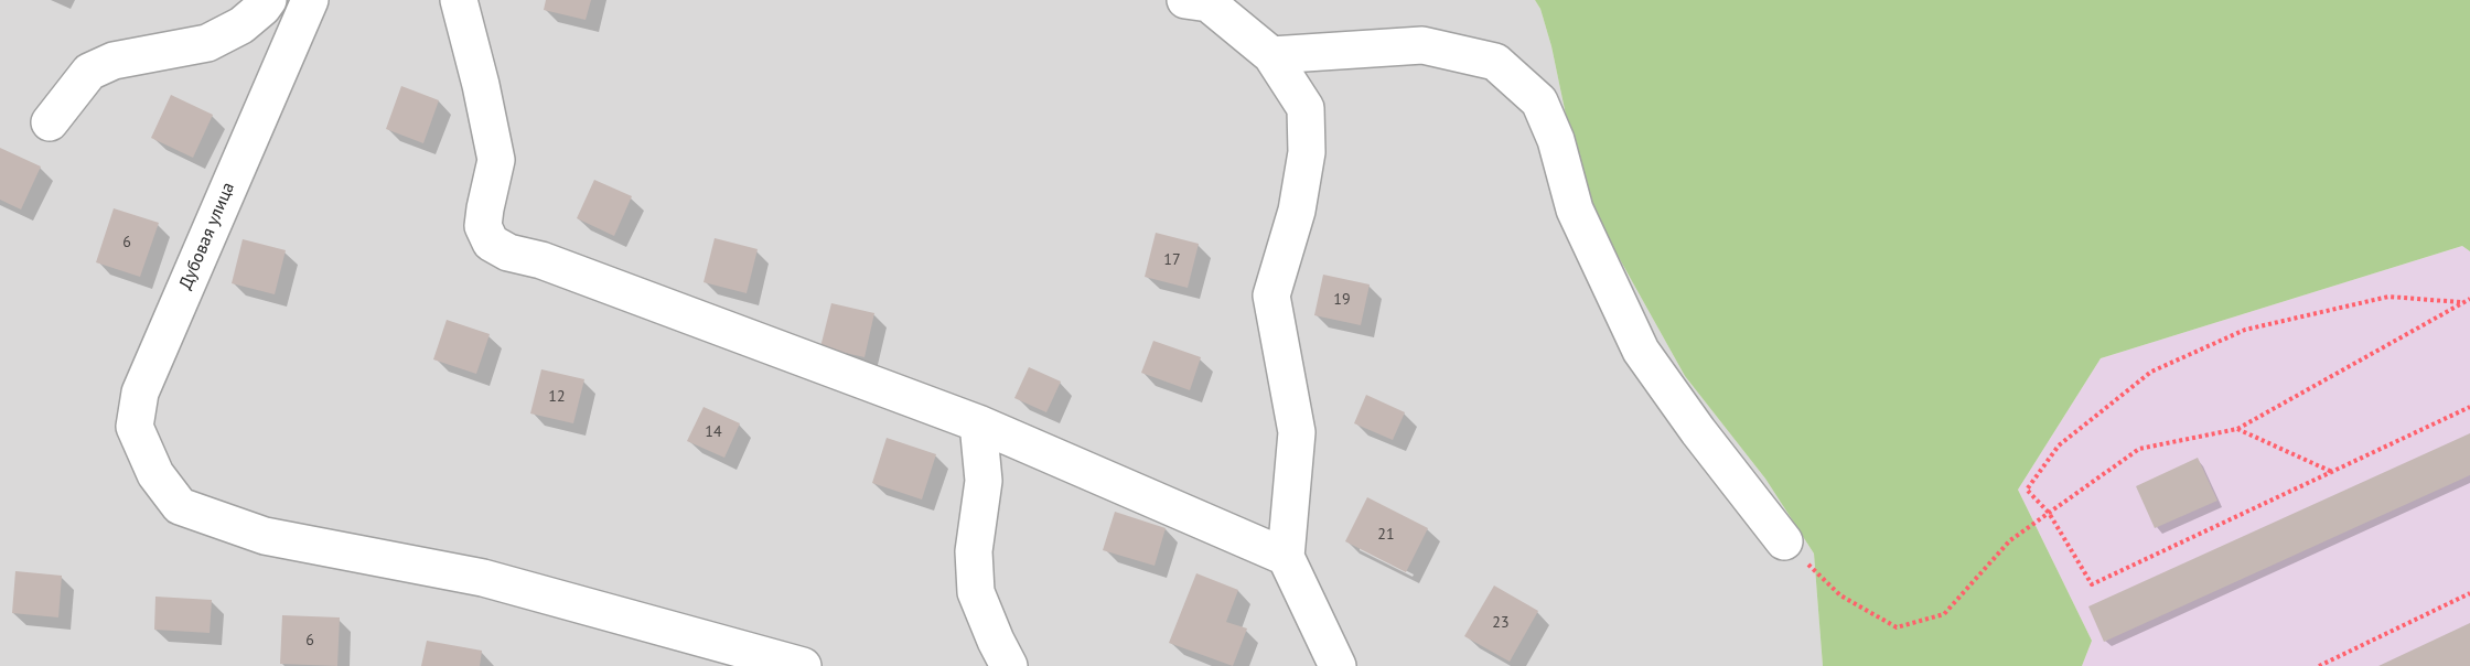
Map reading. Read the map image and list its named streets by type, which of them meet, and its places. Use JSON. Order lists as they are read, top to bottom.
{
  "streets": {
    "street": ["Дубовая улица"]
  },
  "house_numbers": [
    "6",
    "17",
    "19",
    "12",
    "14",
    "21",
    "23",
    "6"
  ]
}
